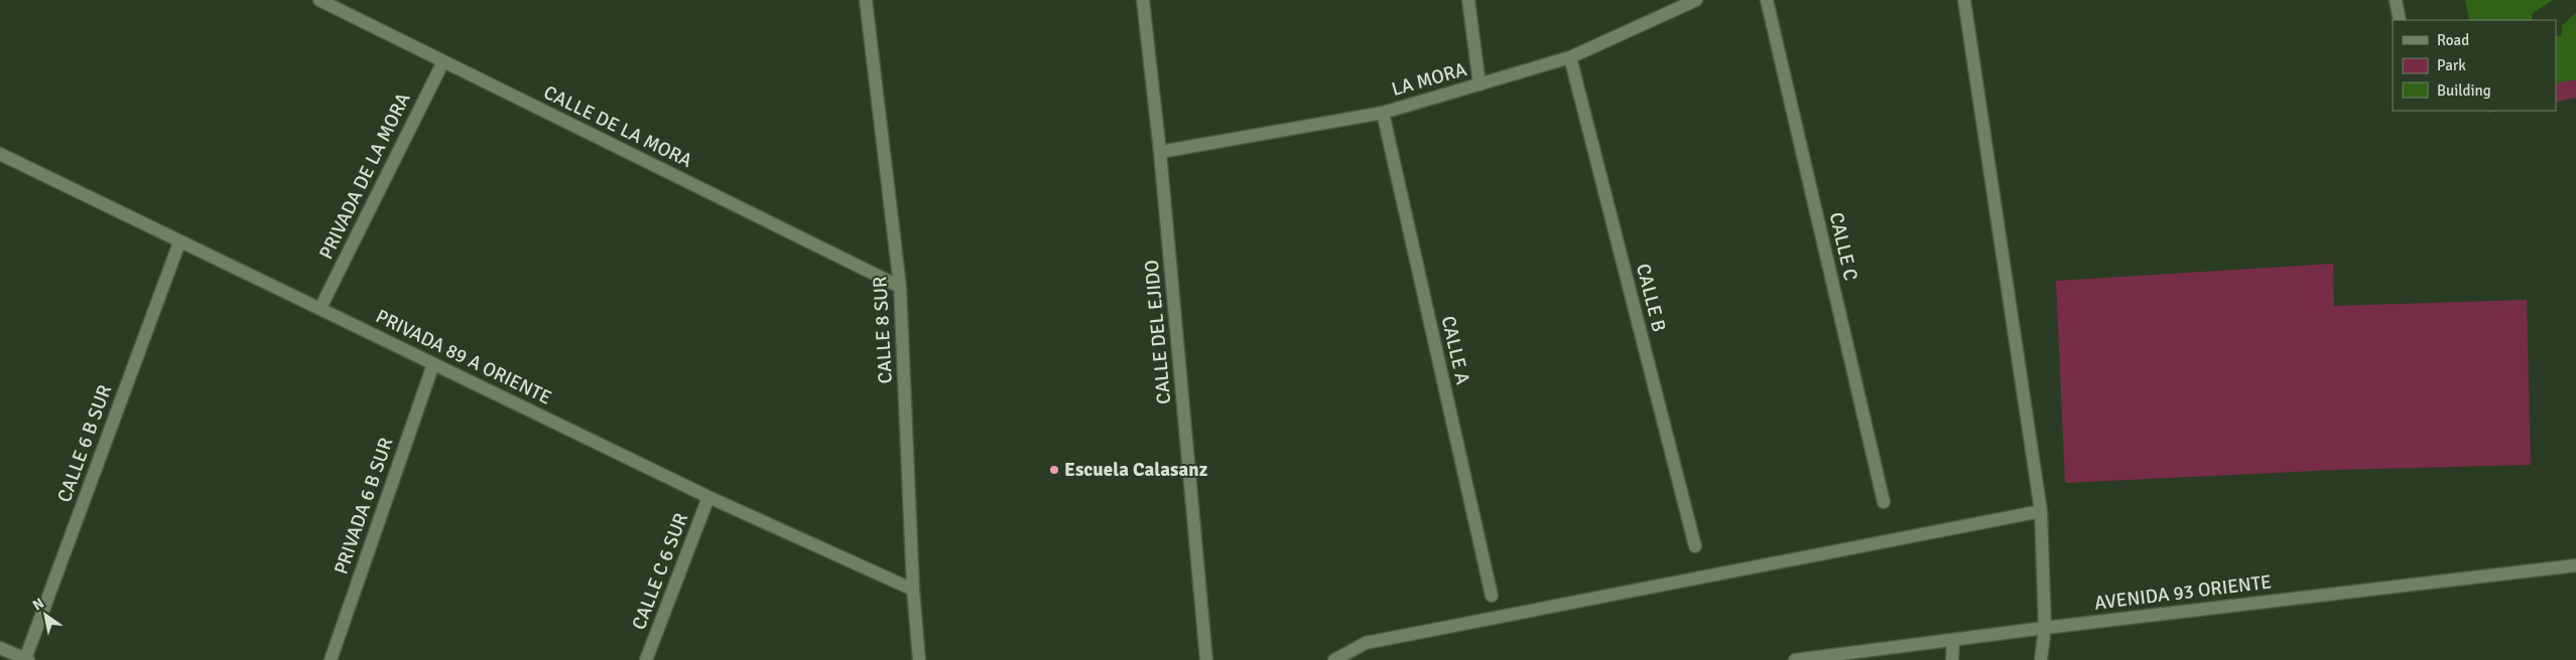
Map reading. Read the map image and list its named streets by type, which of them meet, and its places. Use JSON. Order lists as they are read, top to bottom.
{
  "streets": {
    "street": [
      "LA MORA",
      "CALLE DE LA MORA",
      "PRIVADA DE LA MORA",
      "CALLE C",
      "CALLE B",
      "CALLE 8 SUR",
      "CALLE DEL EJIDO",
      "CALLE A",
      "PRIVADA 89 A ORIENTE",
      "CALLE 6 B SUR",
      "PRIVADA 6 B SUR",
      "CALLE C 6 SUR",
      "AVENIDA 93 ORIENTE"
    ]
  },
  "crossings": [
    ["LA MORA", "CALLE B"],
    ["LA MORA", "CALLE DEL EJIDO"],
    ["LA MORA", "CALLE A"],
    ["CALLE DE LA MORA", "PRIVADA DE LA MORA"],
    ["CALLE DE LA MORA", "CALLE 8 SUR"],
    ["PRIVADA DE LA MORA", "PRIVADA 89 A ORIENTE"],
    ["CALLE 8 SUR", "PRIVADA 89 A ORIENTE"],
    ["PRIVADA 89 A ORIENTE", "CALLE 6 B SUR"],
    ["PRIVADA 89 A ORIENTE", "PRIVADA 6 B SUR"],
    ["PRIVADA 89 A ORIENTE", "CALLE C 6 SUR"]
  ],
  "places": ["Escuela Calasanz"],
  "legend": ["Road", "Park", "Building"],
  "north": "top left"
}
